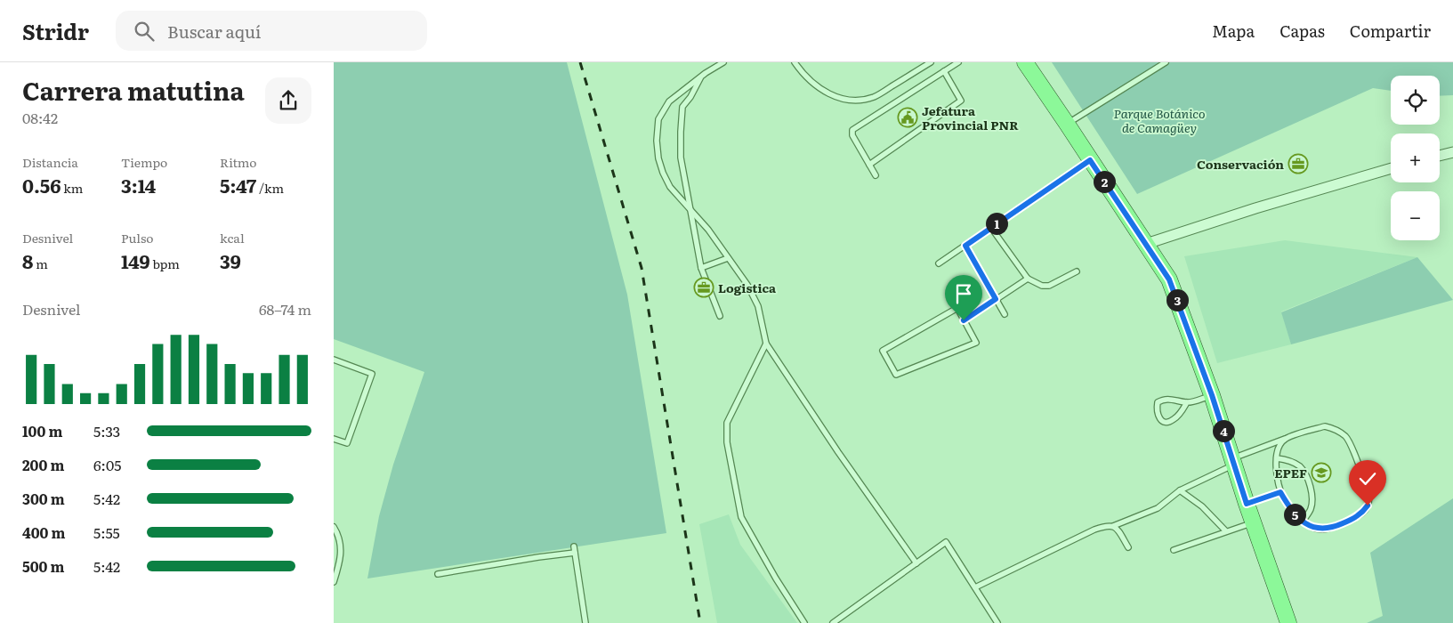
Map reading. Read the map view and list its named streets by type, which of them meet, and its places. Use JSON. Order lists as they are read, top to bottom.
{
  "parks": ["Parque Botánico de Camagüey"],
  "places": {
    "public building": ["Jefatura Provincial PNR"],
    "office": ["Conservación", "Logistica"],
    "school or university": ["EPEF"]
  },
  "page": {
    "header": "Stridr",
    "search": "Buscar aquí",
    "nav": ["Mapa", "Capas", "Compartir"],
    "heading": ["Carrera matutina", "08:42"],
    "map_buttons": ["+", "−"],
    "stats": [
      ["Distancia", "0.56 km"],
      ["Tiempo", "3:14"],
      ["Ritmo", "5:47 /km"],
      ["Desnivel", "8 m"],
      ["Pulso", "149 bpm"],
      ["kcal", "39"]
    ],
    "pins": [
      "2",
      "1",
      "3",
      "4",
      "5"
    ],
    "chart": ["Desnivel", "68–74 m"],
    "list": [
      {
        "name": "100 m",
        "note": "5:33"
      },
      {
        "name": "200 m",
        "note": "6:05"
      },
      {
        "name": "300 m",
        "note": "5:42"
      },
      {
        "name": "400 m",
        "note": "5:55"
      },
      {
        "name": "500 m",
        "note": "5:42"
      }
    ]
  }
}
